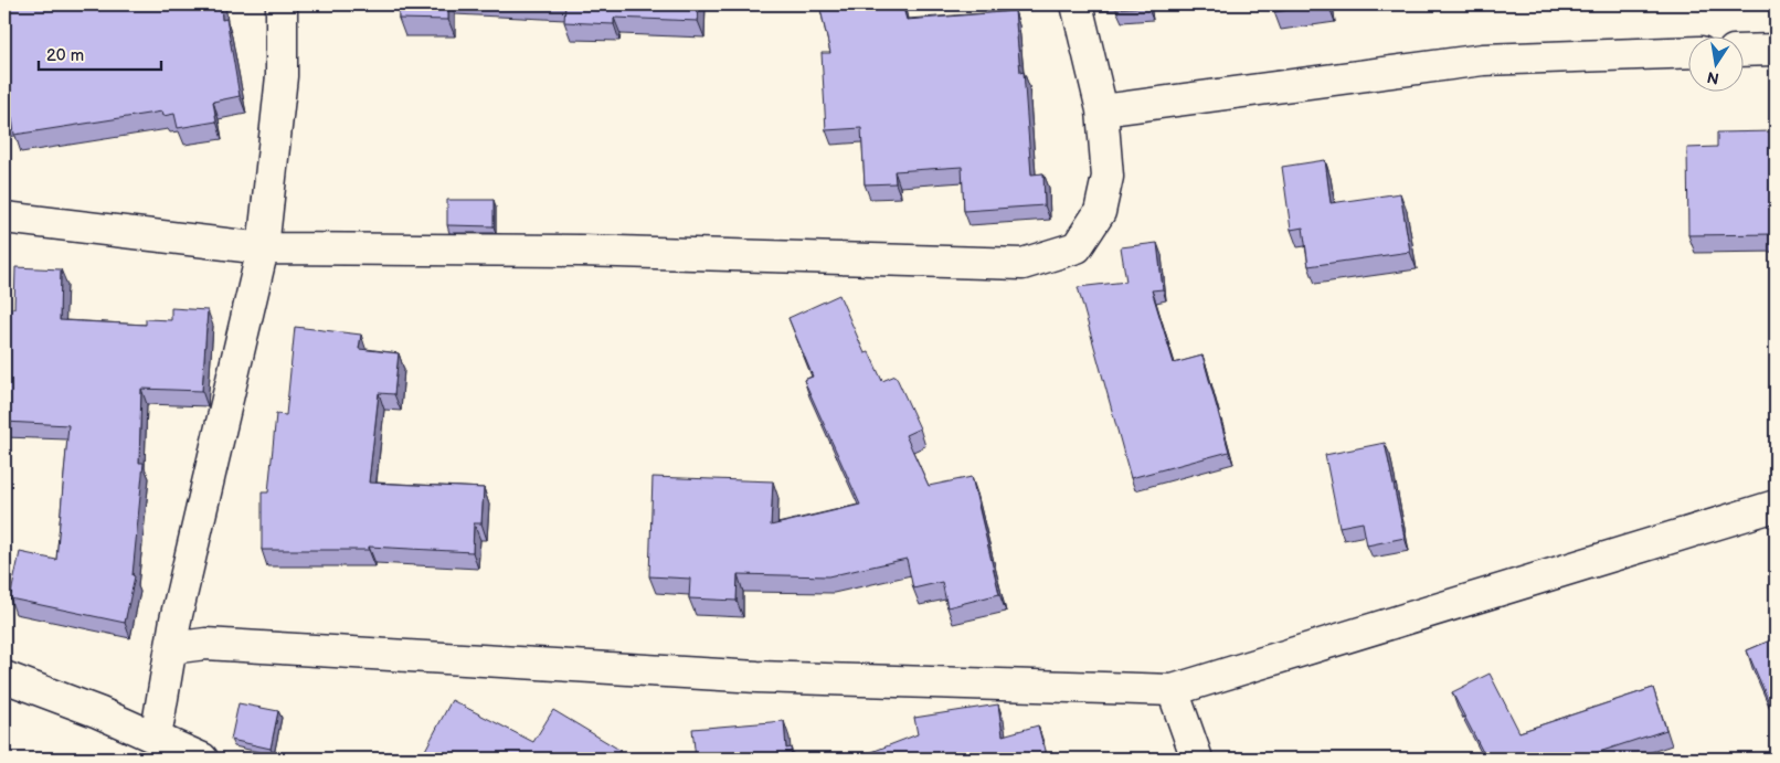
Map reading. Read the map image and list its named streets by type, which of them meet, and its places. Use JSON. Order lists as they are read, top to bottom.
{
  "scale_bar": "20 m",
  "north": "bottom"
}
